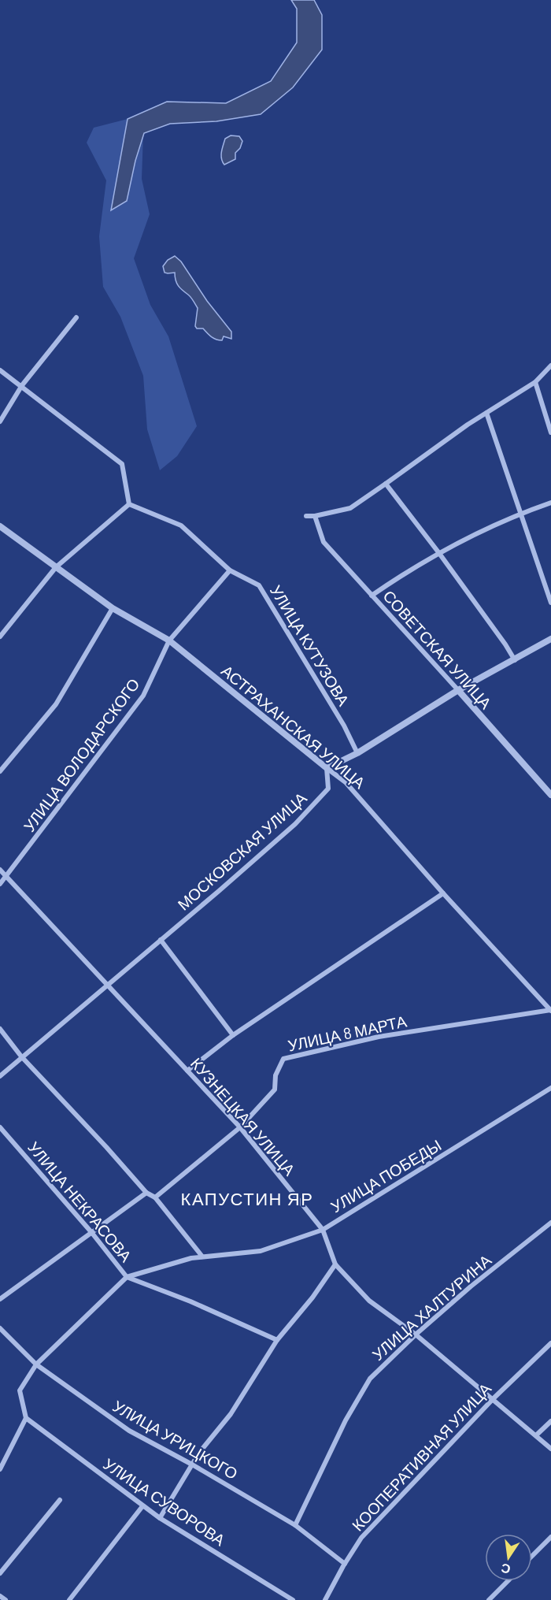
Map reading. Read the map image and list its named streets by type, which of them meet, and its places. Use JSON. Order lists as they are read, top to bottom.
{
  "streets": {
    "street": [
      "УЛИЦА КУТУЗОВА",
      "СОВЕТСКАЯ УЛИЦА",
      "АСТРАХАНСКАЯ УЛИЦА",
      "УЛИЦА ВОЛОДАРСКОГО",
      "МОСКОВСКАЯ УЛИЦА",
      "УЛИЦА 8 МАРТА",
      "КУЗНЕЦКАЯ УЛИЦА",
      "УЛИЦА ПОБЕДЫ",
      "УЛИЦА НЕКРАСОВА",
      "УЛИЦА ХАЛТУРИНА",
      "УЛИЦА УРИЦКОГО",
      "КООПЕРАТИВНАЯ УЛИЦА",
      "УЛИЦА СУВОРОВА"
    ]
  },
  "crossings": [
    ["УЛИЦА КУТУЗОВА", "УЛИЦА ВОЛОДАРСКОГО"],
    ["АСТРАХАНСКАЯ УЛИЦА", "УЛИЦА ВОЛОДАРСКОГО"],
    ["АСТРАХАНСКАЯ УЛИЦА", "МОСКОВСКАЯ УЛИЦА"],
    ["АСТРАХАНСКАЯ УЛИЦА", "УЛИЦА 8 МАРТА"],
    ["УЛИЦА ВОЛОДАРСКОГО", "КУЗНЕЦКАЯ УЛИЦА"],
    ["МОСКОВСКАЯ УЛИЦА", "КУЗНЕЦКАЯ УЛИЦА"],
    ["УЛИЦА 8 МАРТА", "КУЗНЕЦКАЯ УЛИЦА"],
    ["КУЗНЕЦКАЯ УЛИЦА", "УЛИЦА ПОБЕДЫ"],
    ["КУЗНЕЦКАЯ УЛИЦА", "УЛИЦА ХАЛТУРИНА"],
    ["КУЗНЕЦКАЯ УЛИЦА", "КООПЕРАТИВНАЯ УЛИЦА"],
    ["УЛИЦА ПОБЕДЫ", "УЛИЦА НЕКРАСОВА"],
    ["УЛИЦА ПОБЕДЫ", "УЛИЦА УРИЦКОГО"],
    ["УЛИЦА ПОБЕДЫ", "УЛИЦА СУВОРОВА"],
    ["УЛИЦА ХАЛТУРИНА", "УЛИЦА УРИЦКОГО"],
    ["УЛИЦА УРИЦКОГО", "КООПЕРАТИВНАЯ УЛИЦА"]
  ],
  "districts": ["КАПУСТИН ЯР"],
  "north": "bottom"
}
